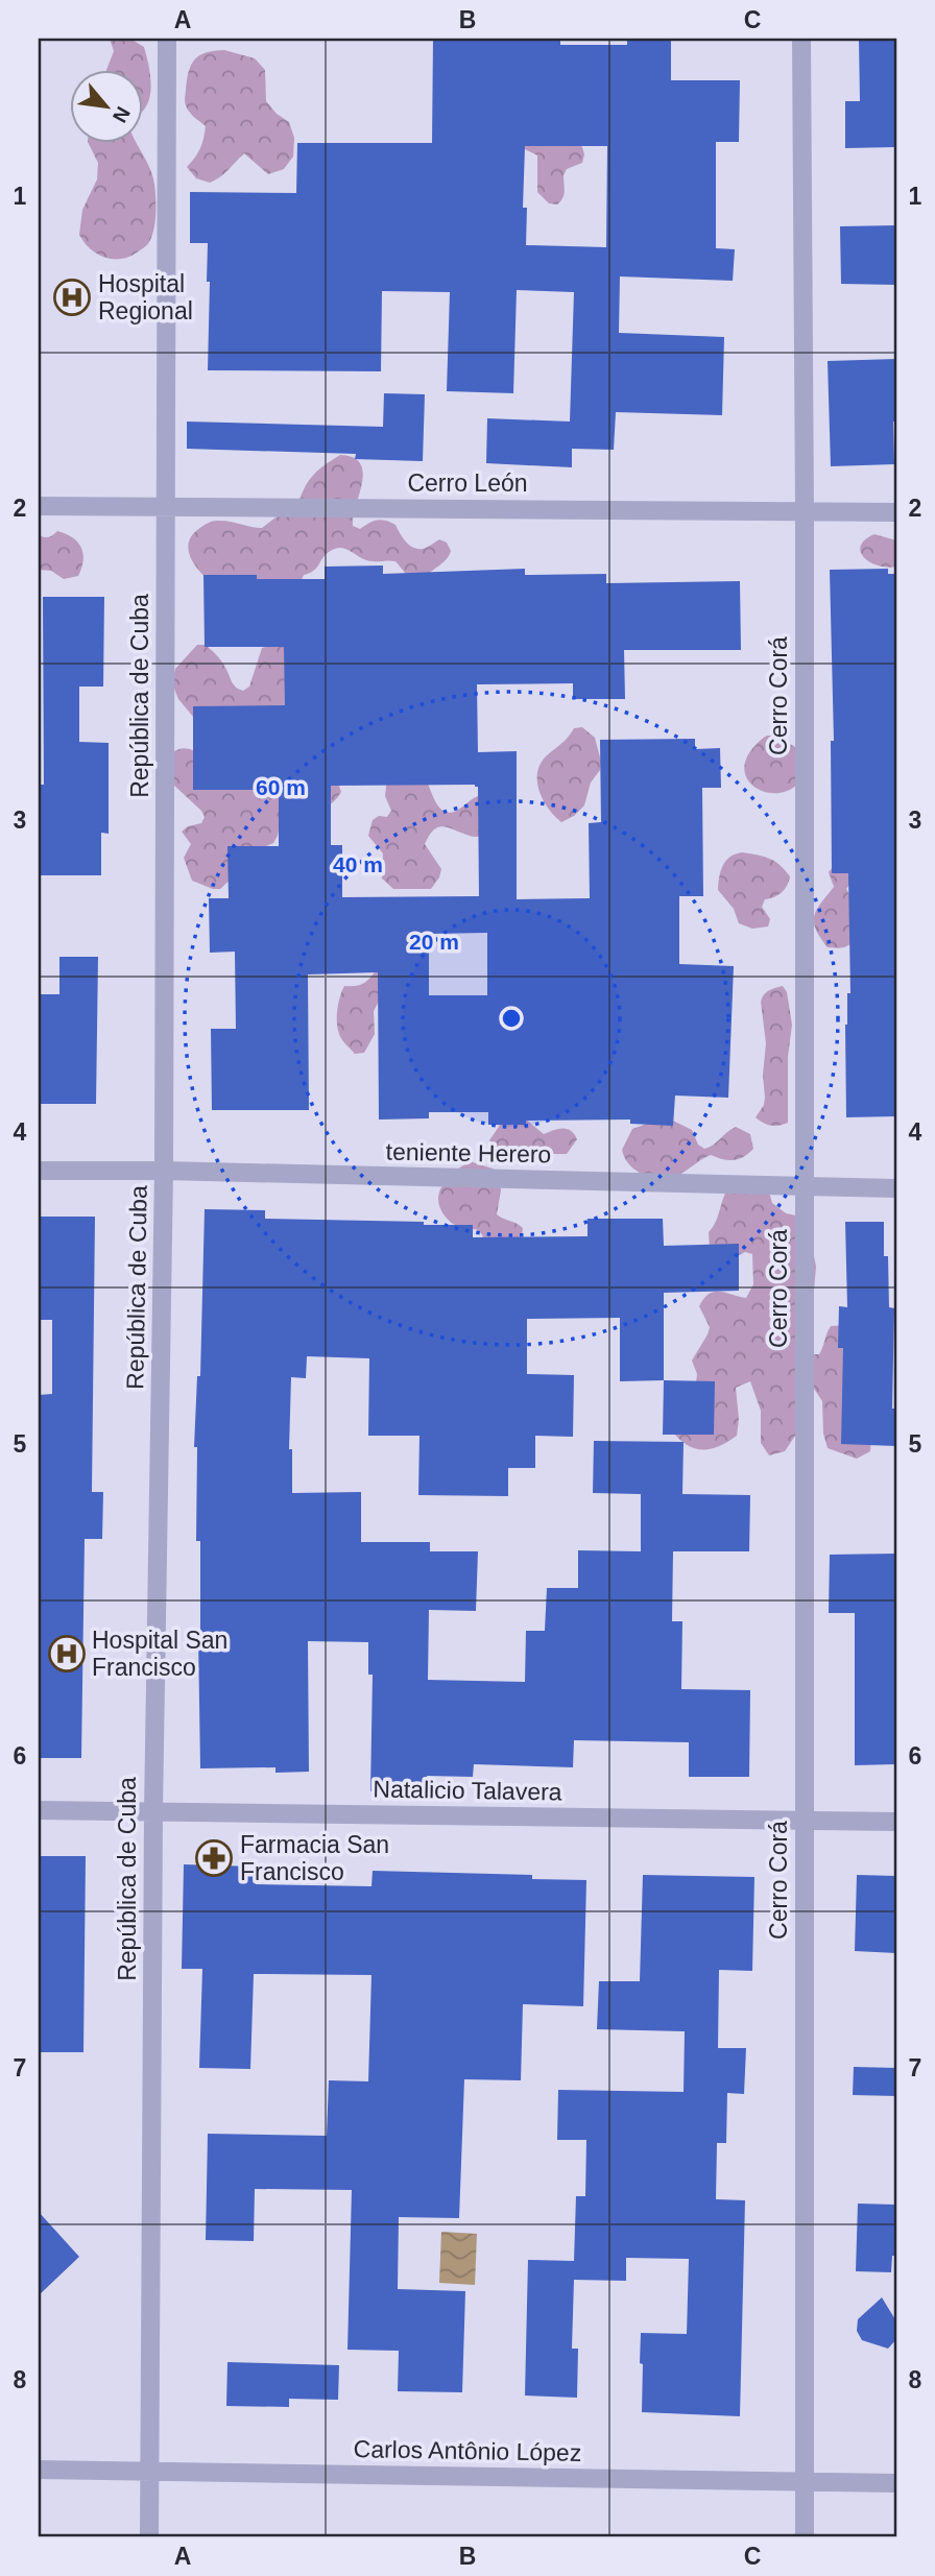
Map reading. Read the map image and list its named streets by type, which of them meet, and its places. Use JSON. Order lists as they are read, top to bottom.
{
  "streets": {
    "street": [
      "Cerro León",
      "República de Cuba",
      "Cerro Corá",
      "teniente Herero",
      "Natalicio Talavera",
      "Carlos Antônio López"
    ]
  },
  "crossings": [
    ["Cerro León", "República de Cuba"],
    ["Cerro León", "Cerro Corá"],
    ["República de Cuba", "teniente Herero"],
    ["República de Cuba", "Natalicio Talavera"],
    ["República de Cuba", "Carlos Antônio López"],
    ["Cerro Corá", "teniente Herero"],
    ["Cerro Corá", "Natalicio Talavera"],
    ["Cerro Corá", "Carlos Antônio López"]
  ],
  "places": {
    "hospital": ["Hospital Regional", "Hospital San Francisco"],
    "pharmacy": ["Farmacia San Francisco"]
  },
  "north": "bottom right",
  "grid": {
    "columns": ["A", "B", "C"],
    "rows": [
      "1",
      "2",
      "3",
      "4",
      "5",
      "6",
      "7",
      "8"
    ]
  },
  "rings": ["60 m", "40 m", "20 m"]
}
